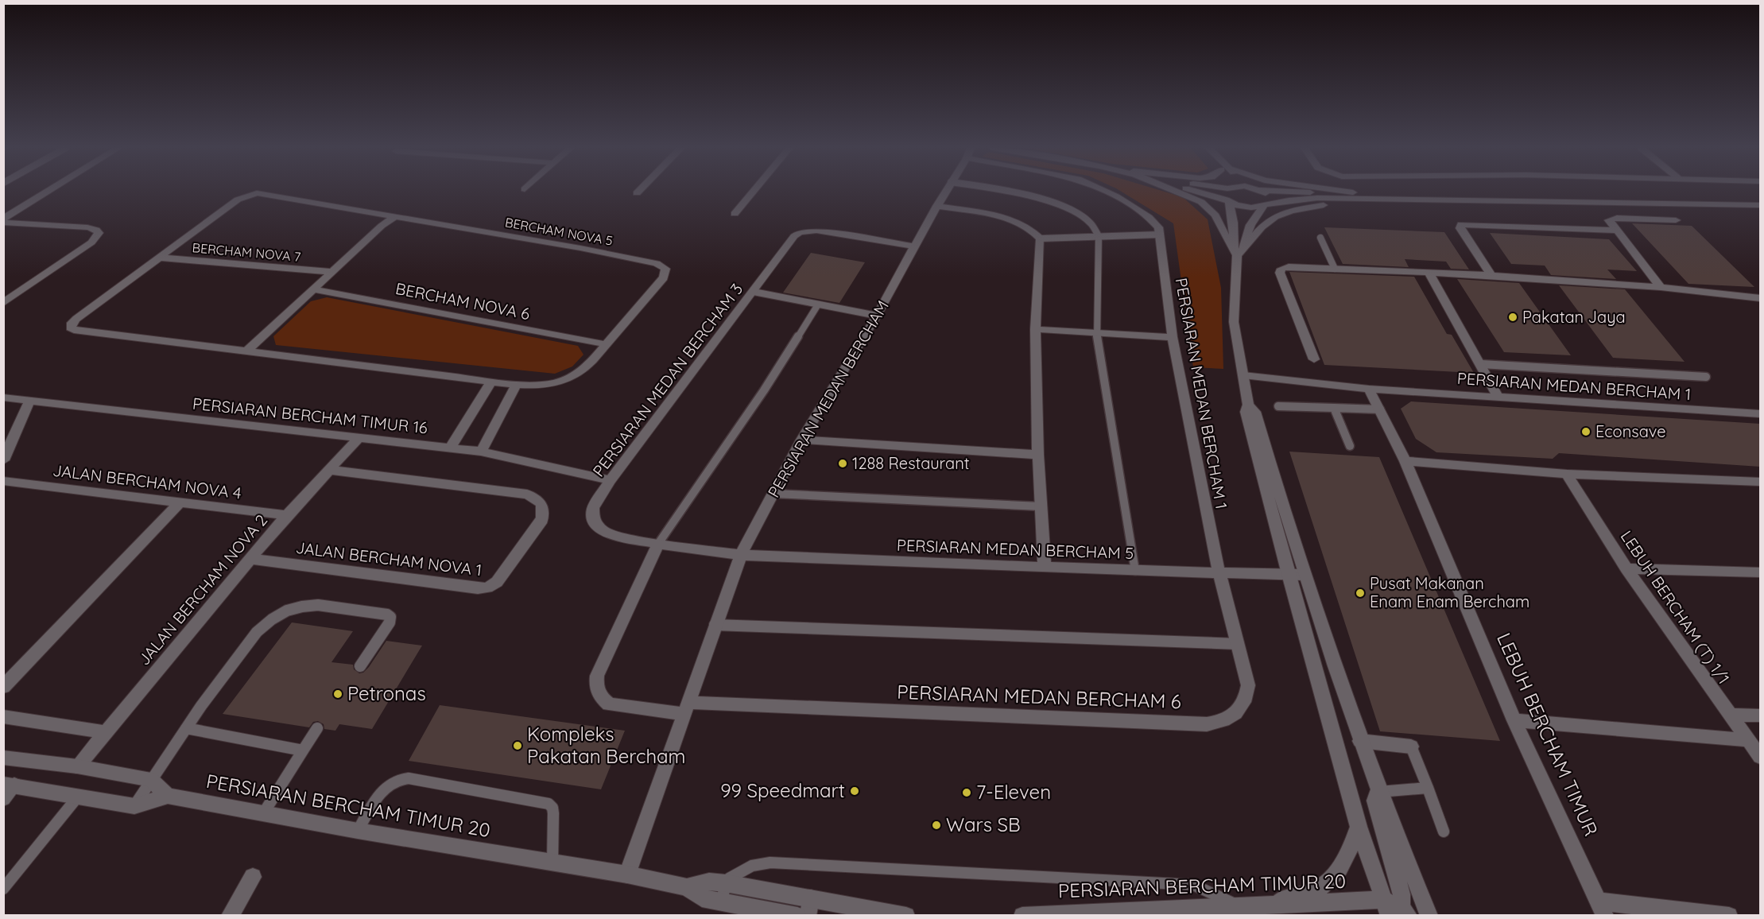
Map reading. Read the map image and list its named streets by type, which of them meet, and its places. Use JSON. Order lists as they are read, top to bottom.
{
  "streets": {
    "street": [
      "BERCHAM NOVA 5",
      "BERCHAM NOVA 7",
      "BERCHAM NOVA 6",
      "PERSIARAN MEDAN BERCHAM 3",
      "PERSIARAN MEDAN BERCHAM 1",
      "PERSIARAN MEDAN BERCHAM",
      "PERSIARAN BERCHAM TIMUR 16",
      "JALAN BERCHAM NOVA 4",
      "PERSIARAN MEDAN BERCHAM 5",
      "JALAN BERCHAM NOVA 1",
      "JALAN BERCHAM NOVA 2",
      "LEBUH BERCHAM (T) 1/1",
      "PERSIARAN MEDAN BERCHAM 6",
      "LEBUH BERCHAM TIMUR",
      "PERSIARAN BERCHAM TIMUR 20"
    ]
  },
  "crossings": [
    ["BERCHAM NOVA 5", "BERCHAM NOVA 7"],
    ["BERCHAM NOVA 5", "BERCHAM NOVA 6"],
    ["PERSIARAN MEDAN BERCHAM 3", "PERSIARAN MEDAN BERCHAM"],
    ["PERSIARAN MEDAN BERCHAM 3", "PERSIARAN BERCHAM TIMUR 16"],
    ["PERSIARAN MEDAN BERCHAM 3", "PERSIARAN MEDAN BERCHAM 5"],
    ["PERSIARAN MEDAN BERCHAM 3", "PERSIARAN MEDAN BERCHAM 6"],
    ["PERSIARAN MEDAN BERCHAM 1", "PERSIARAN MEDAN BERCHAM 5"],
    ["PERSIARAN MEDAN BERCHAM 1", "PERSIARAN MEDAN BERCHAM 6"],
    ["PERSIARAN MEDAN BERCHAM 1", "LEBUH BERCHAM TIMUR"],
    ["PERSIARAN MEDAN BERCHAM", "PERSIARAN MEDAN BERCHAM 5"],
    ["PERSIARAN MEDAN BERCHAM", "PERSIARAN MEDAN BERCHAM 6"],
    ["PERSIARAN MEDAN BERCHAM", "PERSIARAN BERCHAM TIMUR 20"],
    ["PERSIARAN BERCHAM TIMUR 16", "JALAN BERCHAM NOVA 2"],
    ["JALAN BERCHAM NOVA 4", "JALAN BERCHAM NOVA 2"],
    ["PERSIARAN MEDAN BERCHAM 5", "PERSIARAN MEDAN BERCHAM 6"],
    ["JALAN BERCHAM NOVA 1", "JALAN BERCHAM NOVA 2"]
  ],
  "places": [
    "Pakatan Jaya",
    "Econsave",
    "1288 Restaurant",
    "Pusat Makanan Enam Enam Bercham",
    "Petronas",
    "Kompleks Pakatan Bercham",
    "99 Speedmart",
    "7-Eleven",
    "Wars SB"
  ]
}
